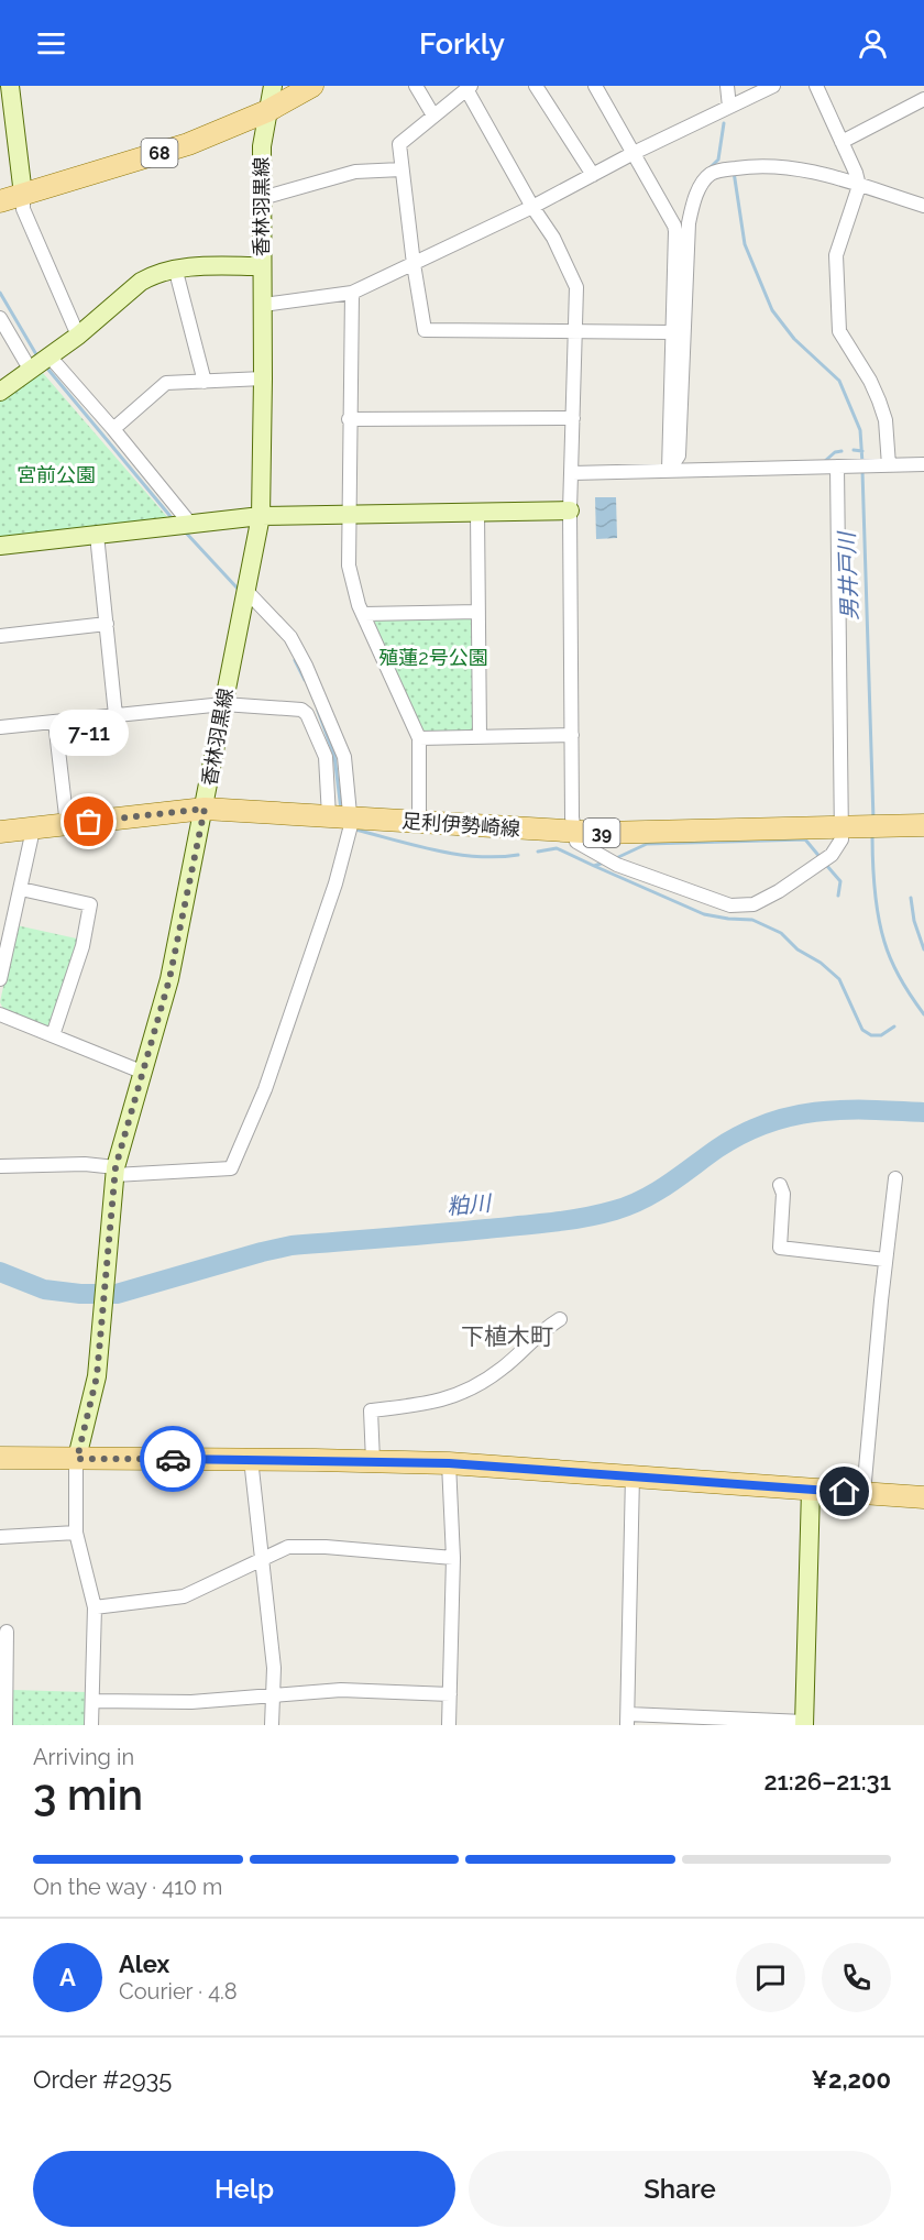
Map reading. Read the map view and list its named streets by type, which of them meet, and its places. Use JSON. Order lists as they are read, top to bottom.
{
  "streets": {
    "main road": [
      "68",
      "香林羽黒線",
      "足利伊勢崎線",
      "39"
    ]
  },
  "crossings": [
    ["68", "香林羽黒線"],
    ["香林羽黒線", "足利伊勢崎線"]
  ],
  "districts": ["下植木町"],
  "water": ["男井戸川", "粕川"],
  "parks": ["宮前公園", "殖蓮2号公園"],
  "places": ["7-11"],
  "page": {
    "header": "Forkly",
    "bubble": "7-11",
    "heading": ["3 min", "Arriving in", "21:26–21:31"],
    "panel": [
      "Alex",
      "Courier · 4.8",
      "Order #2935",
      "¥2,200"
    ],
    "bar": "On the way · 410 m",
    "round": "A",
    "buttons": ["Help", "Share"]
  }
}
